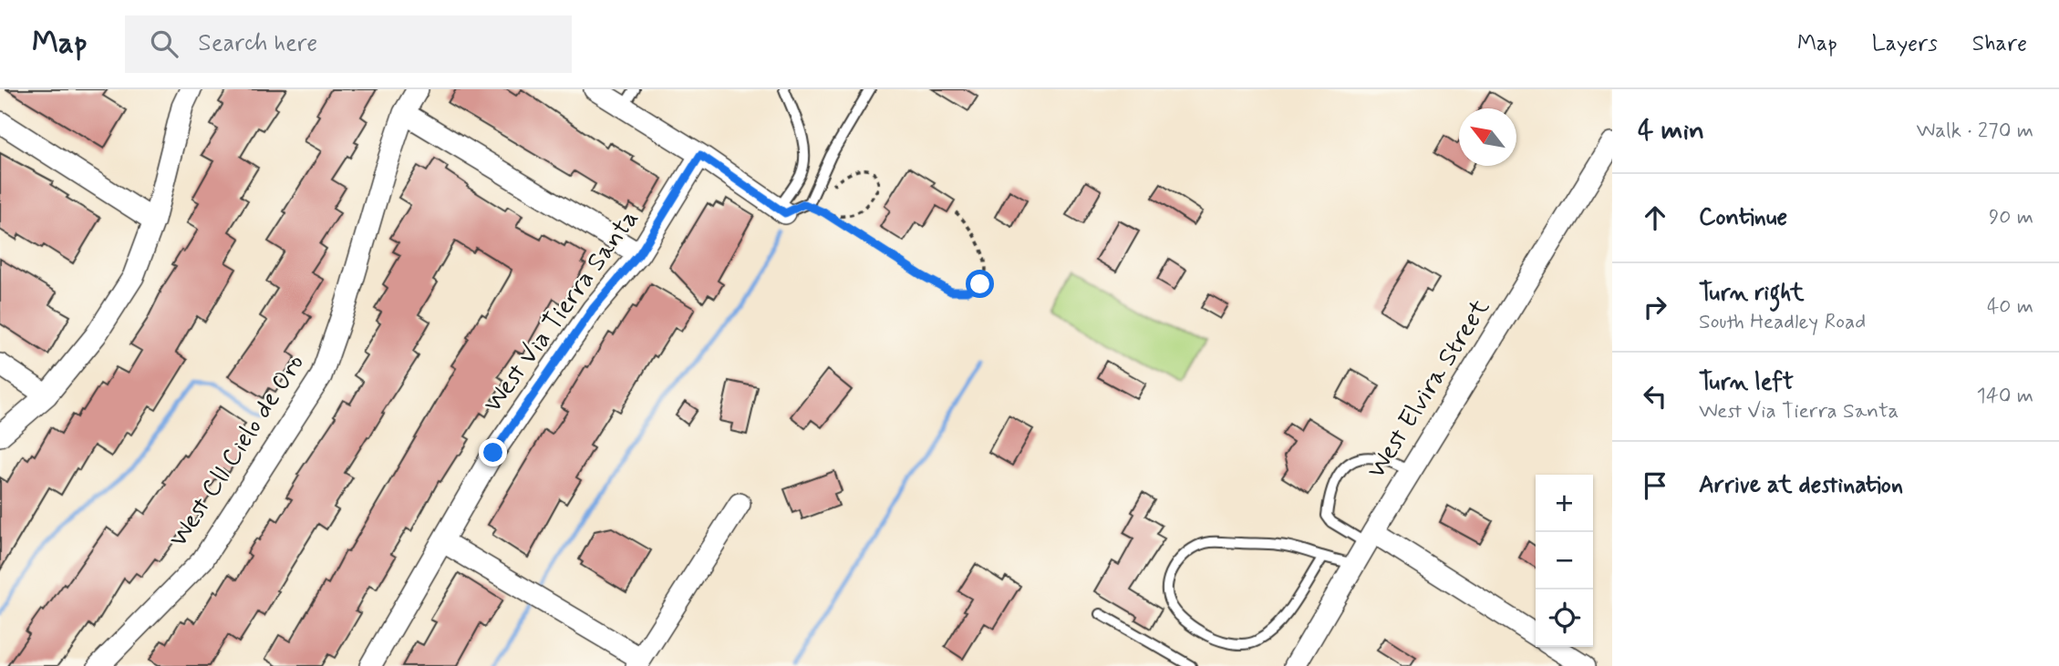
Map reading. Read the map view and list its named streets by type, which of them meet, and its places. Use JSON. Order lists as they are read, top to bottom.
{
  "streets": {
    "street": ["West Via Tierra Santa", "West Elvira Street", "West Cll Cielo de Oro"]
  },
  "north": "top left",
  "page": {
    "header": "Map",
    "search": "Search here",
    "nav": ["Map", "Layers", "Share"],
    "heading": ["4 min", "Walk · 270 m"],
    "list": [
      ["Continue", "90 m"],
      ["Turn right", "South Headley Road", "40 m"],
      ["Turn left", "West Via Tierra Santa", "140 m"],
      "Arrive at destination"
    ],
    "map_buttons": ["+", "−"]
  }
}
